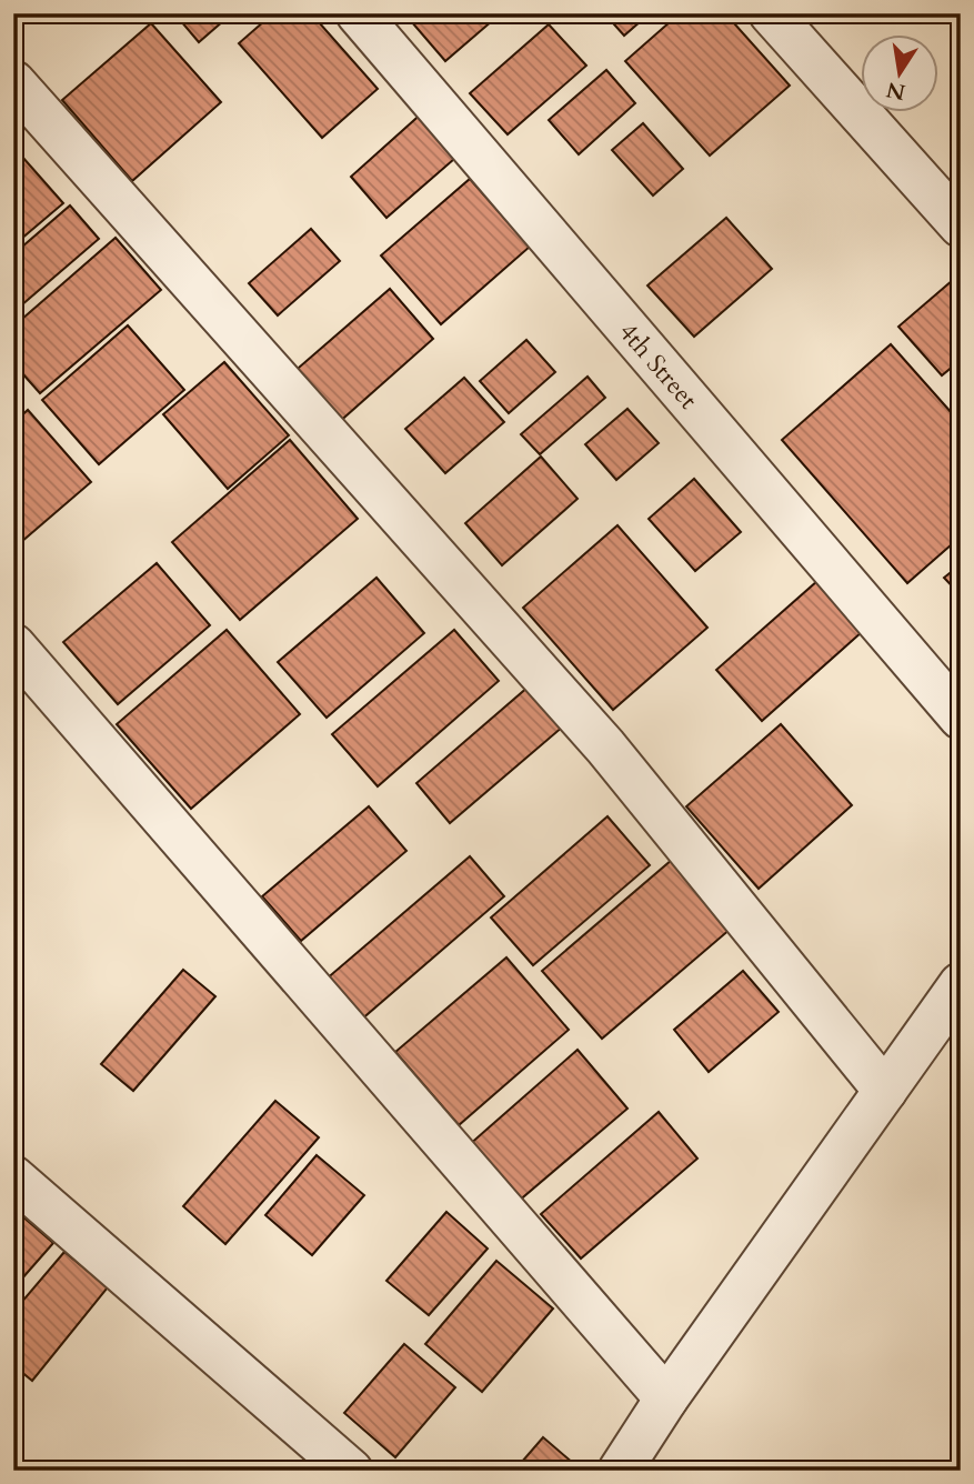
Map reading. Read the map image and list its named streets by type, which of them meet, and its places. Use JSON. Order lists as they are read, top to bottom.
{
  "streets": {
    "street": ["4th Street"]
  },
  "north": "bottom"
}
